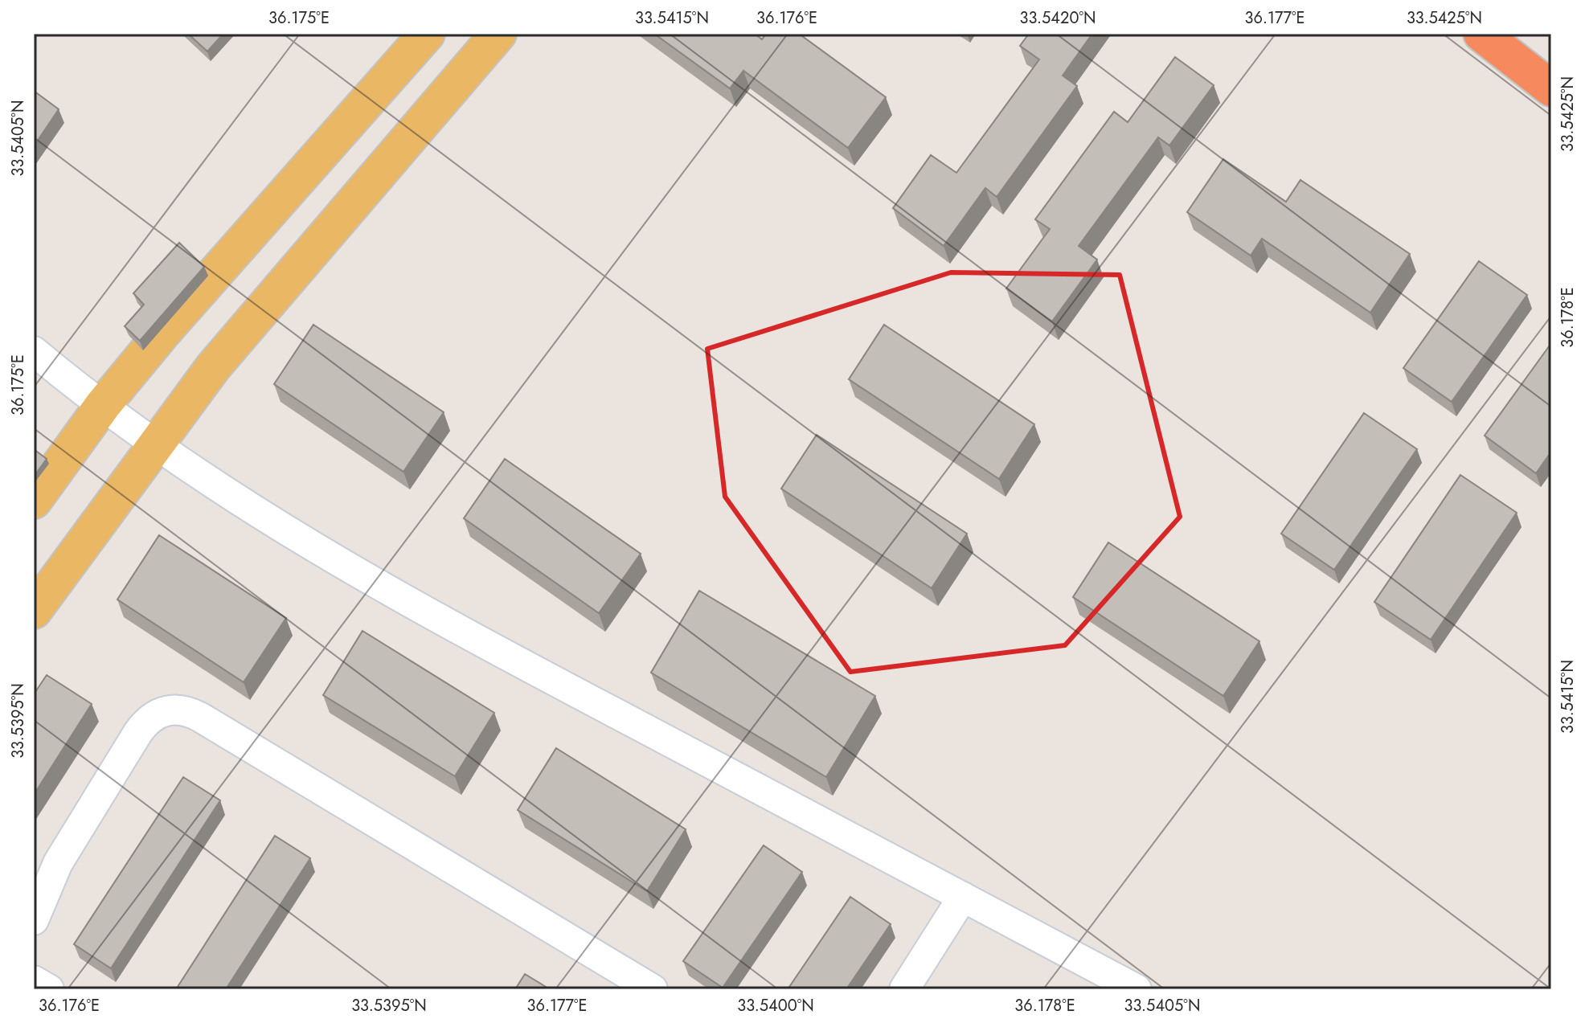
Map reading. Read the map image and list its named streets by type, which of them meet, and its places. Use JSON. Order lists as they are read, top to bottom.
{
  "coordinates": [
    "36.175°E",
    "33.5415°N",
    "36.176°E",
    "33.5420°N",
    "36.177°E",
    "33.5425°N",
    "33.5405°N",
    "36.178°E",
    "33.5395°N",
    "33.5400°N"
  ]
}
